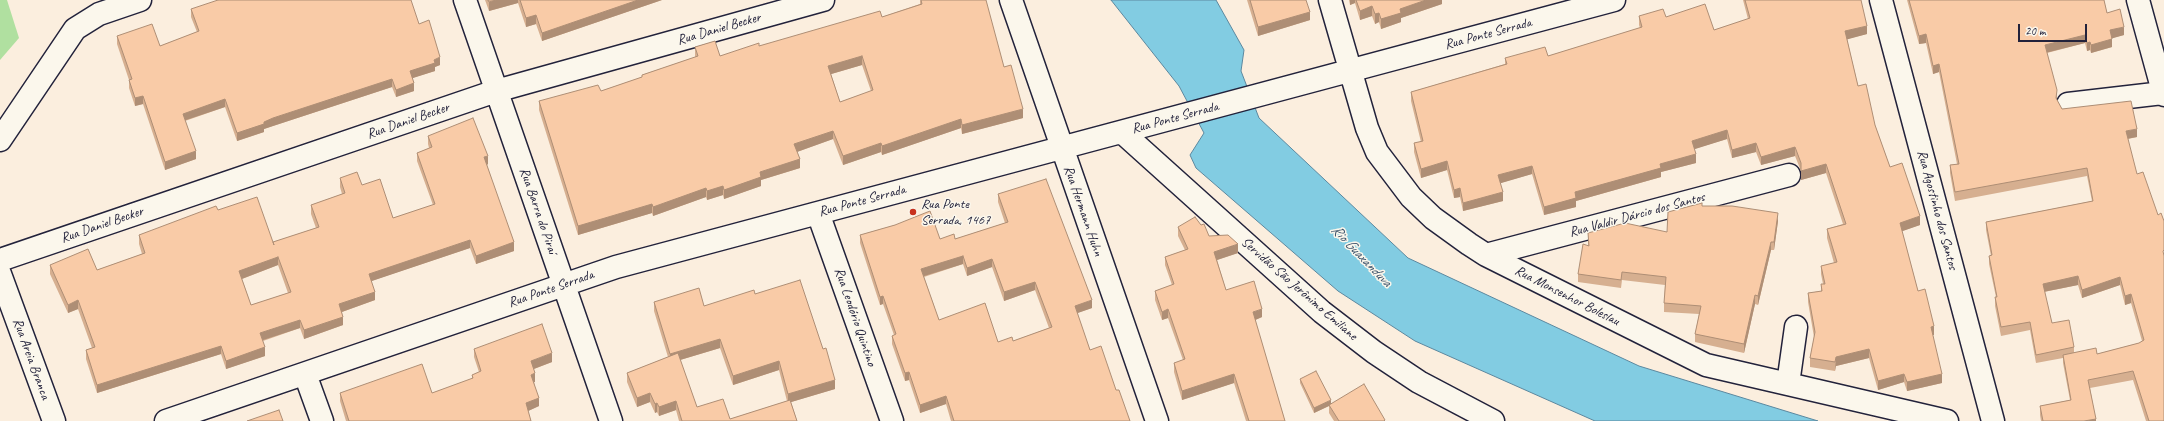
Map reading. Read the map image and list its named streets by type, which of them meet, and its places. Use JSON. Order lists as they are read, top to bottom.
{
  "streets": {
    "street": [
      "Rua Daniel Becker",
      "Rua Ponte Serrada",
      "Rua Agostinho dos Santos",
      "Rua Barra do Piraí",
      "Rua Hermann Huhn",
      "Rua Valdir Dárcio dos Santos",
      "Servidão São Jerônimo Emiliane",
      "Rua Monsenhor Boleslau",
      "Rua Leodório Quintino",
      "Rua Areia Branca"
    ]
  },
  "crossings": [
    ["Rua Daniel Becker", "Rua Barra do Piraí"],
    ["Rua Ponte Serrada", "Rua Barra do Piraí"],
    ["Rua Ponte Serrada", "Rua Hermann Huhn"],
    ["Rua Ponte Serrada", "Servidão São Jerônimo Emiliane"],
    ["Rua Ponte Serrada", "Rua Monsenhor Boleslau"],
    ["Rua Ponte Serrada", "Rua Leodório Quintino"],
    ["Rua Valdir Dárcio dos Santos", "Rua Monsenhor Boleslau"]
  ],
  "water": ["Rio Guaxanduva"],
  "places": ["Rua Ponte Serrada, 1467"],
  "scale_bar": "20 m"
}
